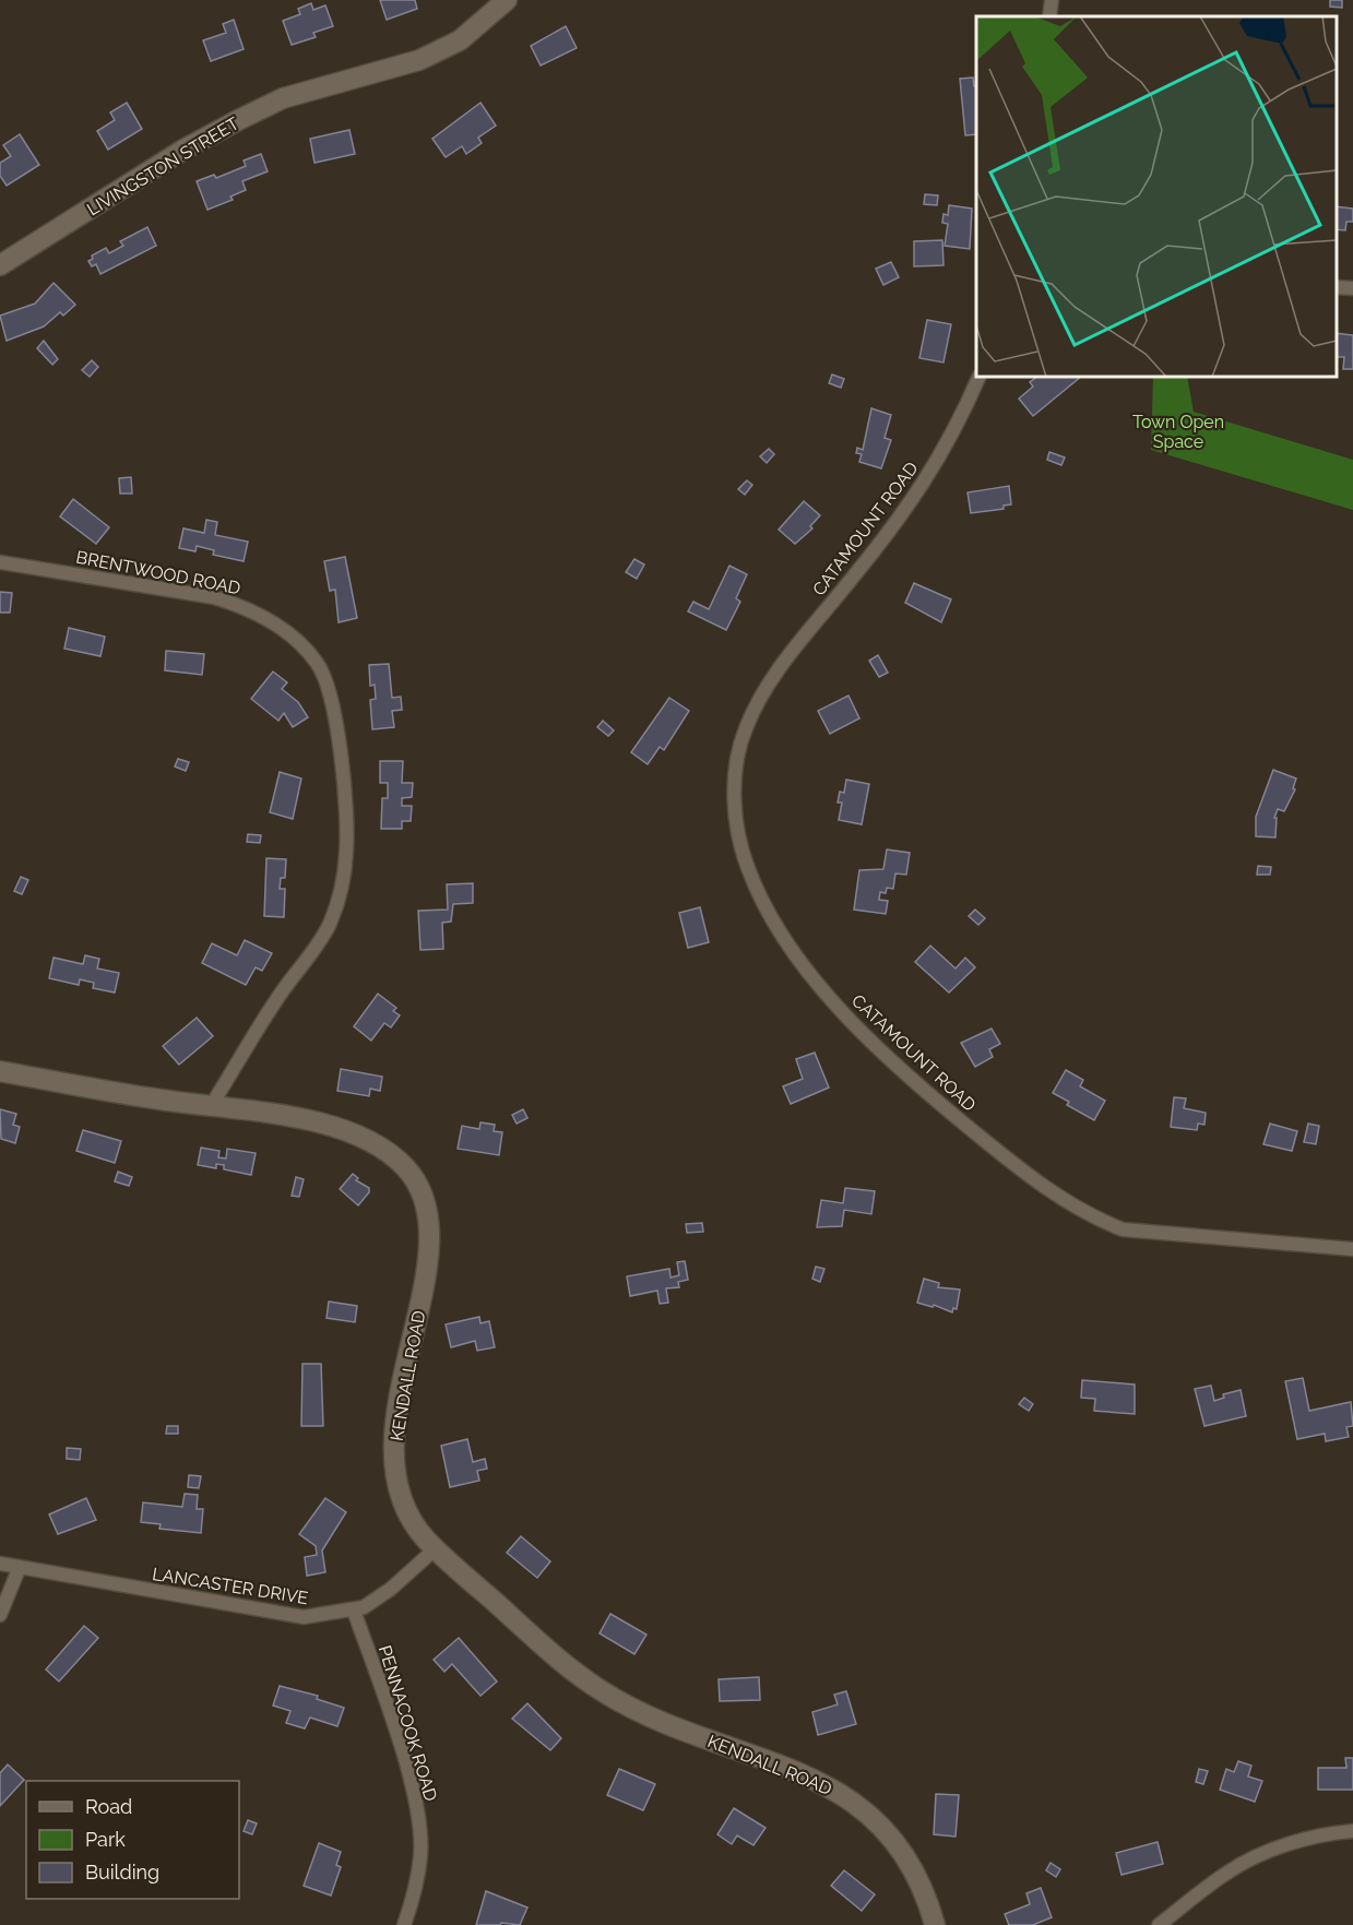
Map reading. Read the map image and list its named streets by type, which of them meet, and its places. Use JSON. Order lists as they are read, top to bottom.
{
  "streets": {
    "street": [
      "LIVINGSTON STREET",
      "CATAMOUNT ROAD",
      "BRENTWOOD ROAD",
      "KENDALL ROAD",
      "LANCASTER DRIVE",
      "PENNACOOK ROAD"
    ]
  },
  "crossings": [
    ["BRENTWOOD ROAD", "KENDALL ROAD"],
    ["KENDALL ROAD", "LANCASTER DRIVE"],
    ["LANCASTER DRIVE", "PENNACOOK ROAD"]
  ],
  "parks": ["Town Open Space"],
  "legend": ["Road", "Park", "Building"]
}
